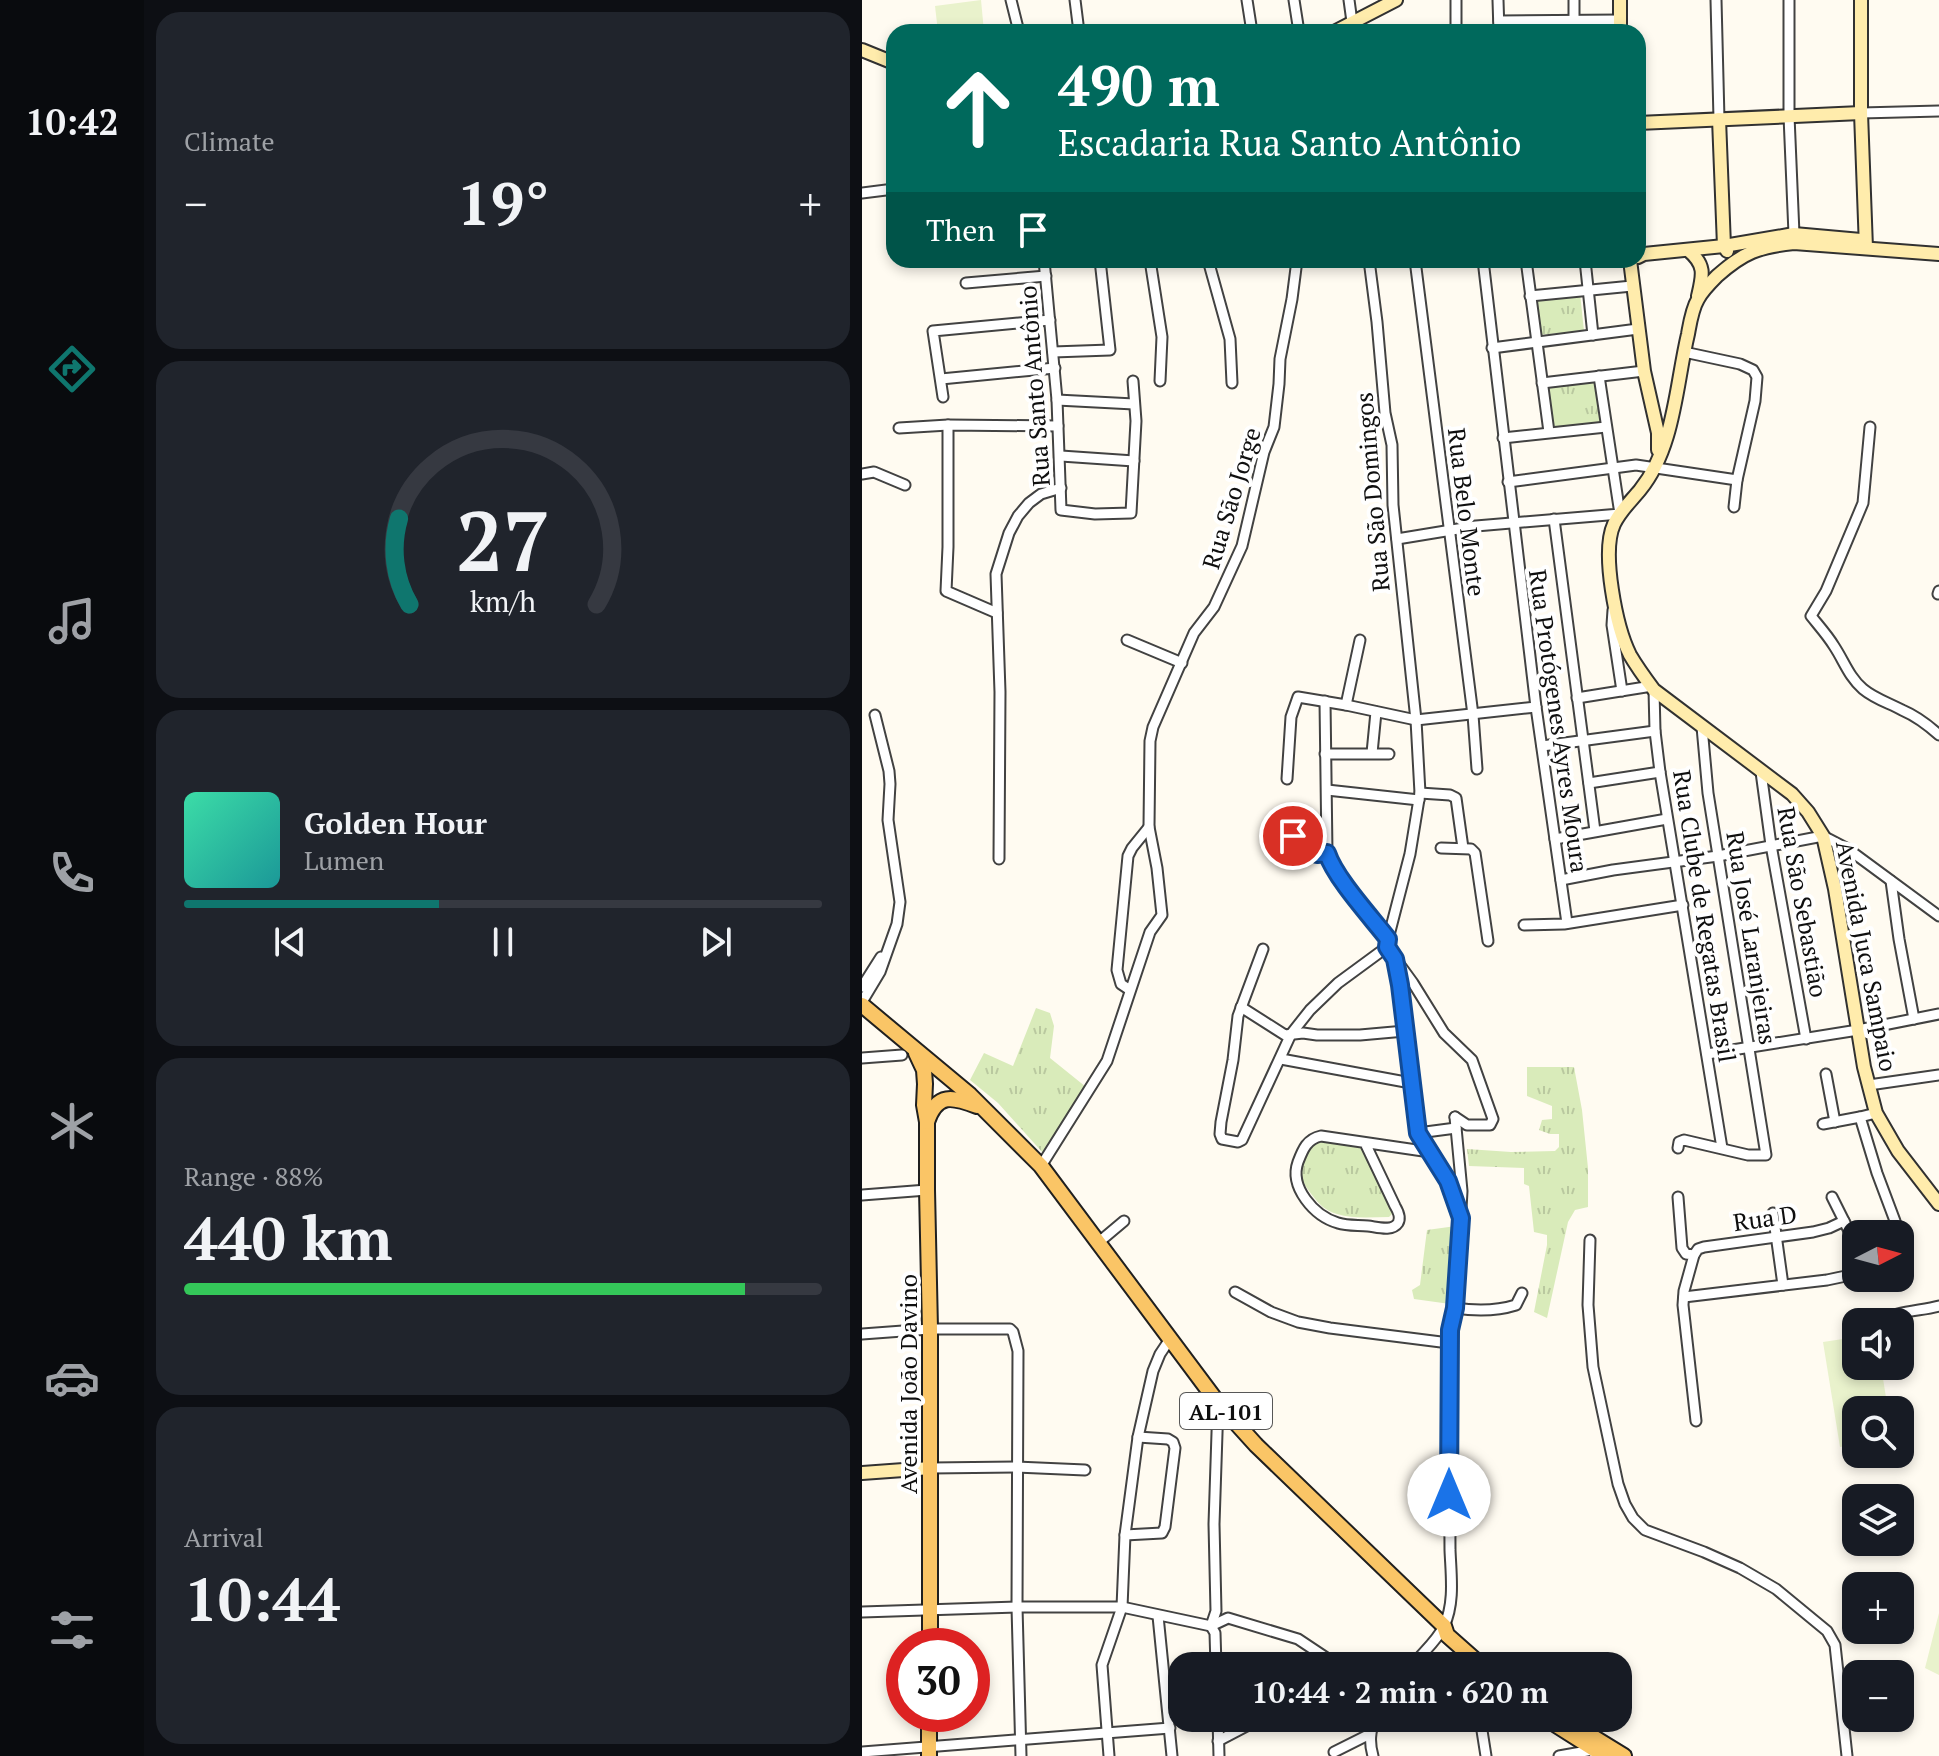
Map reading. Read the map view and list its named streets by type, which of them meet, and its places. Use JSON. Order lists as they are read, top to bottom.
{
  "streets": {
    "main road": ["Avenida Juca Sampaio", "Avenida João Davino", "AL-101"],
    "street": [
      "Rua Santo Antônio",
      "Rua São Domingos",
      "Rua São Jorge",
      "Rua Belo Monte",
      "Rua Protógenes Ayres Moura",
      "Rua São Sebastião",
      "Rua Clube de Regatas Brasil",
      "Rua José Laranjeiras",
      "Rua D"
    ]
  },
  "crossings": [
    ["Rua São Jorge", "AL-101"],
    ["Rua São Sebastião", "Avenida Juca Sampaio"],
    ["Rua Clube de Regatas Brasil", "Rua José Laranjeiras"],
    ["Rua Clube de Regatas Brasil", "Avenida Juca Sampaio"],
    ["Rua José Laranjeiras", "Avenida Juca Sampaio"]
  ],
  "north": "right",
  "page": {
    "tabs": "10:42",
    "tile": [
      "Climate",
      ["Range · 88%", "440 km"],
      ["Arrival", "10:44"]
    ],
    "turn": ["490 m", "Escadaria Rua Santo Antônio"],
    "heat": ["−", "19°", "+"],
    "then": "Then",
    "song": ["Golden Hour", "Lumen"],
    "map_buttons": ["+", "−"],
    "limit": "30",
    "trip": "10:44 · 2 min · 620 m",
    "gauge": ["27", "km/h"]
  }
}
